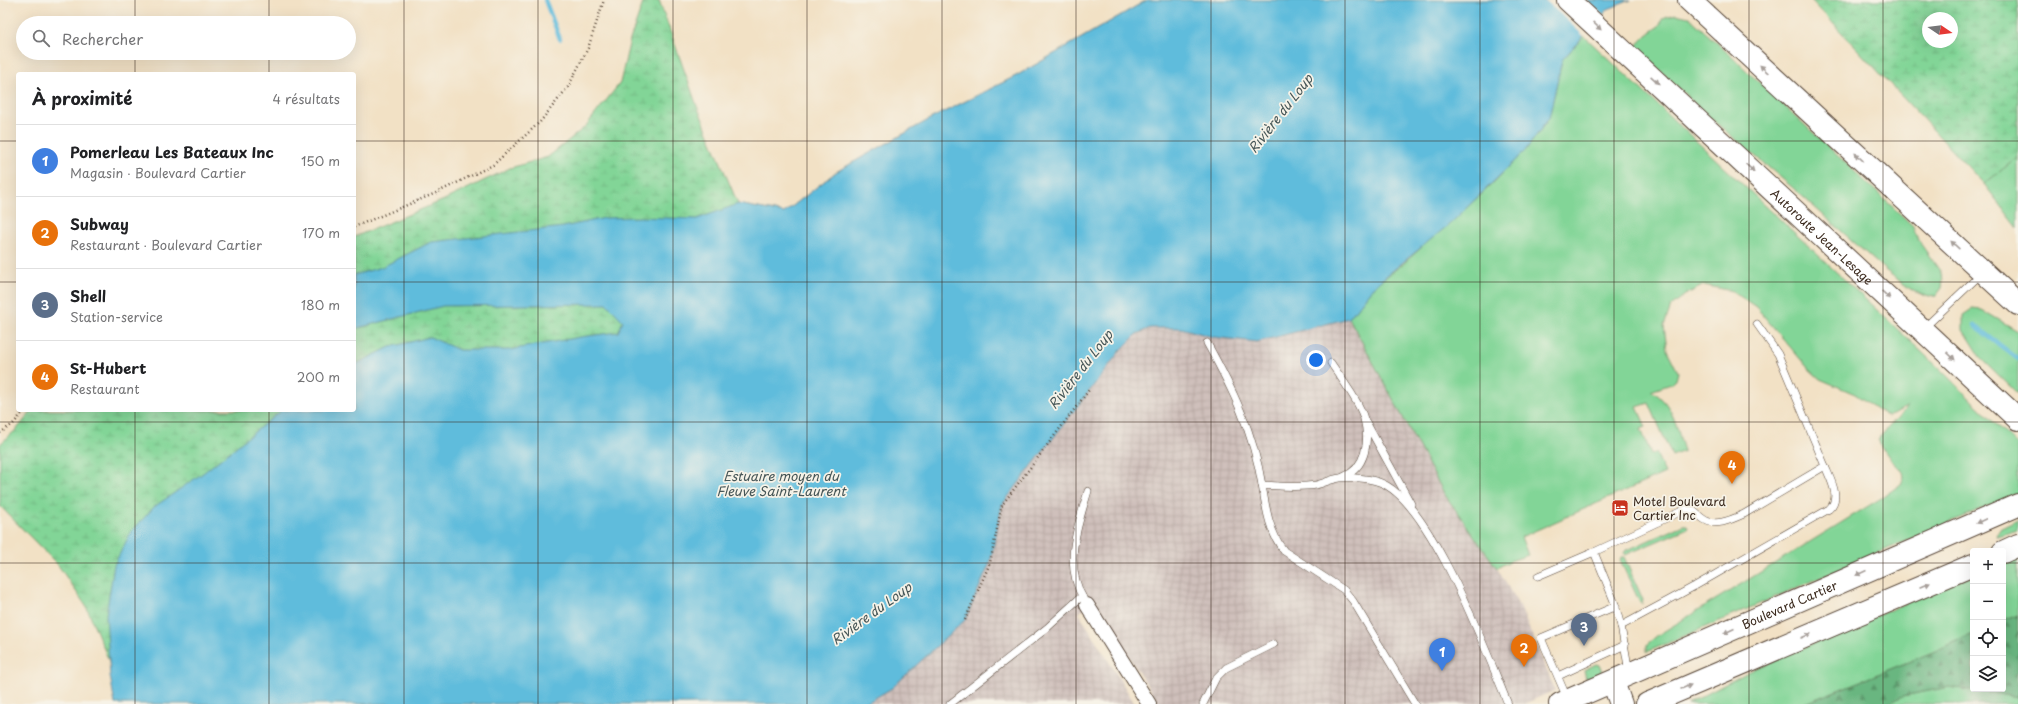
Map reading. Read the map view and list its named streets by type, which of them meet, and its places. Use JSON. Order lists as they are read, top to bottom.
{
  "streets": {
    "main road": ["Autoroute Jean-Lesage", "Boulevard Cartier"]
  },
  "water": ["Rivière du Loup", "Estuaire moyen du Fleuve Saint-Laurent"],
  "places": {
    "hotel": ["Motel Boulevard Cartier Inc"]
  },
  "north": "right",
  "page": {
    "search": "Rechercher",
    "heading": ["À proximité", "4 résultats"],
    "list": [
      {
        "mark": "1",
        "name": "Pomerleau Les Bateaux Inc",
        "note": "Magasin · Boulevard Cartier",
        "value": "150 m"
      },
      {
        "mark": "2",
        "name": "Subway",
        "note": "Restaurant · Boulevard Cartier",
        "value": "170 m"
      },
      {
        "mark": "3",
        "name": "Shell",
        "note": "Station-service",
        "value": "180 m"
      },
      {
        "mark": "4",
        "name": "St-Hubert",
        "note": "Restaurant",
        "value": "200 m"
      }
    ],
    "pins": [
      "4",
      "3",
      "2",
      "1"
    ],
    "map_buttons": ["+", "−"]
  }
}
